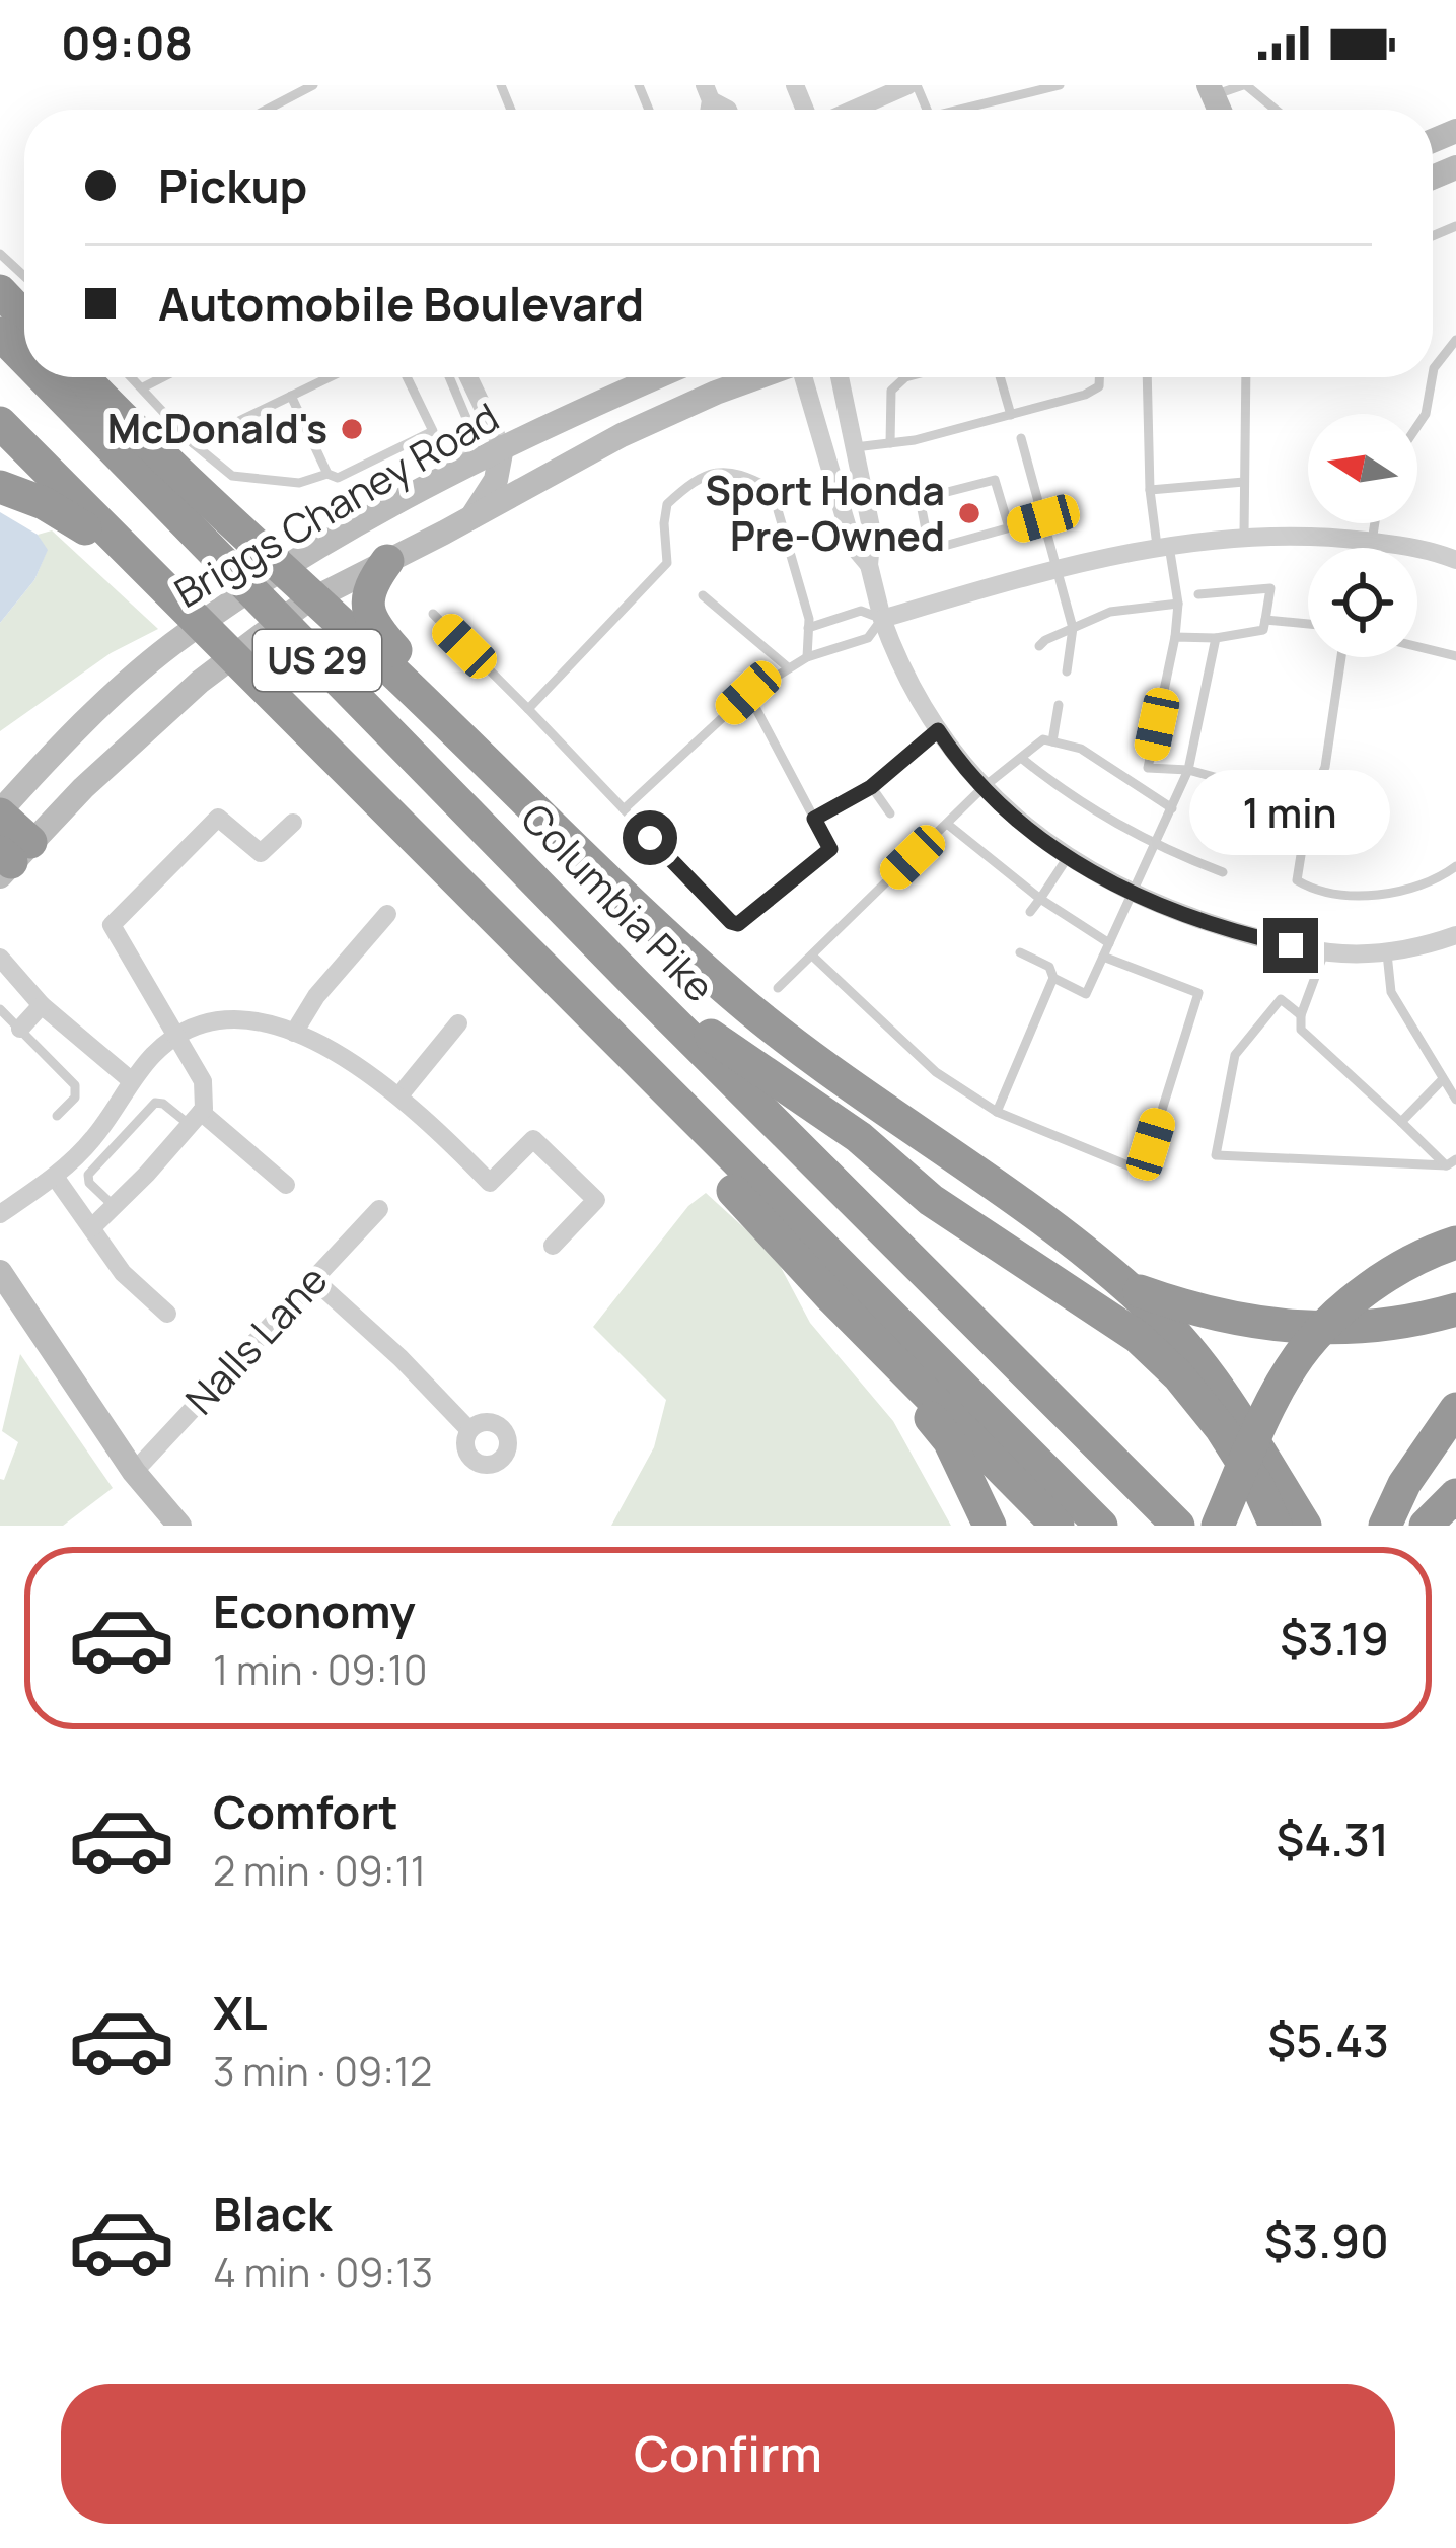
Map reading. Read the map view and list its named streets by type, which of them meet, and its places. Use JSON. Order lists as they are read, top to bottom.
{
  "streets": {
    "highway": ["US 29", "Columbia Pike"],
    "main road": ["Briggs Chaney Road"],
    "street": ["Nalls Lane"]
  },
  "places": ["McDonald's", "Sport Honda Pre-Owned"],
  "north": "left",
  "page": {
    "status": "09:08",
    "banner": ["Pickup", "Automobile Boulevard"],
    "bubble": "1 min",
    "list": [
      {
        "name": "Economy",
        "note": "1 min · 09:10",
        "value": "$3.19"
      },
      {
        "name": "Comfort",
        "note": "2 min · 09:11",
        "value": "$4.31"
      },
      {
        "name": "XL",
        "note": "3 min · 09:12",
        "value": "$5.43"
      },
      {
        "name": "Black",
        "note": "4 min · 09:13",
        "value": "$3.90"
      }
    ],
    "buttons": "Confirm"
  }
}
